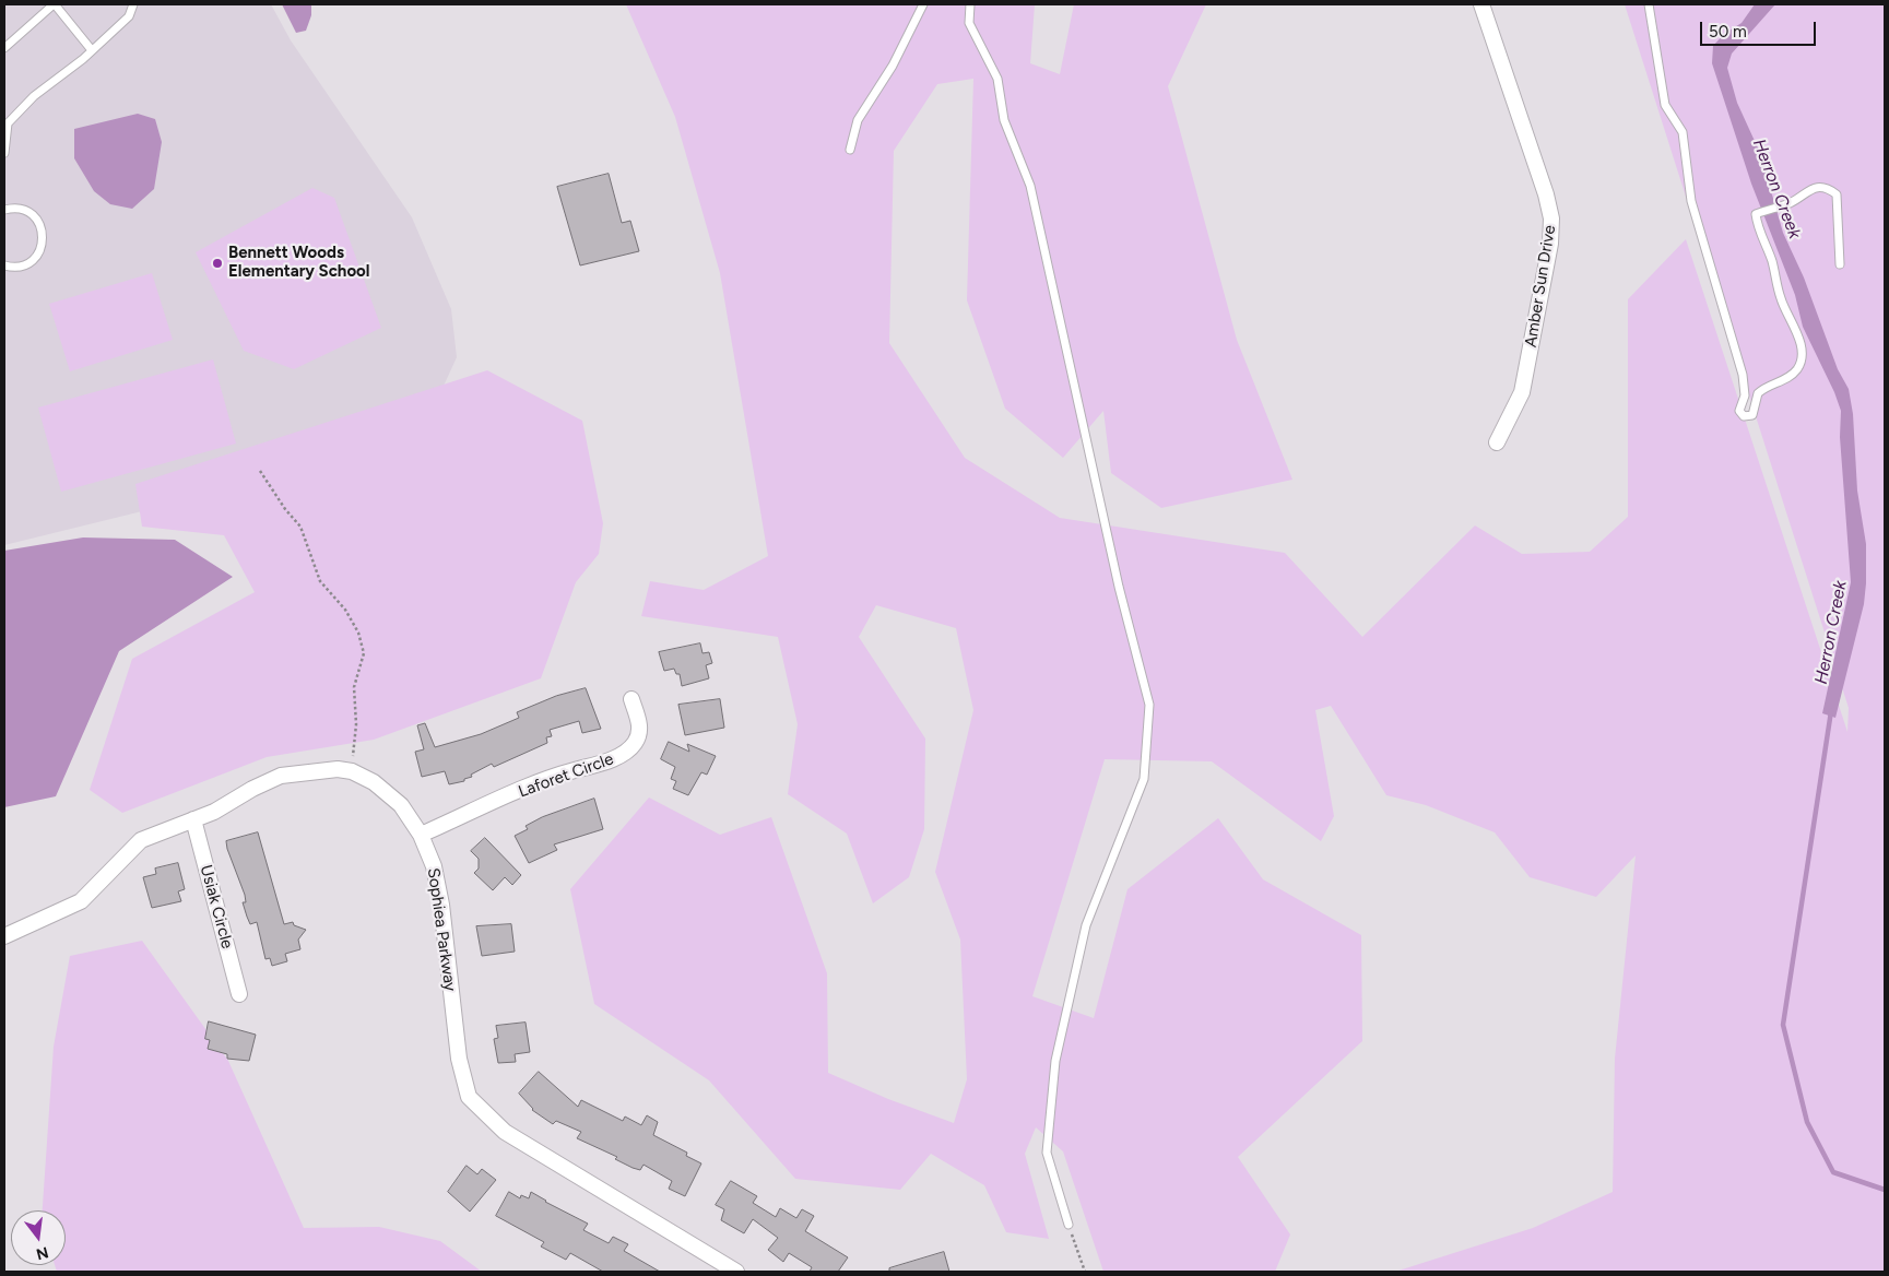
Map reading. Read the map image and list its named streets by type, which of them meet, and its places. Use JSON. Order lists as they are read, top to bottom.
{
  "streets": {
    "street": [
      "Amber Sun Drive",
      "Laforet Circle",
      "Usiak Circle",
      "Sophiea Parkway"
    ]
  },
  "crossings": [
    ["Laforet Circle", "Sophiea Parkway"],
    ["Usiak Circle", "Sophiea Parkway"]
  ],
  "water": ["Herron Creek"],
  "places": ["Bennett Woods Elementary School"],
  "scale_bar": "50 m",
  "north": "bottom"
}
